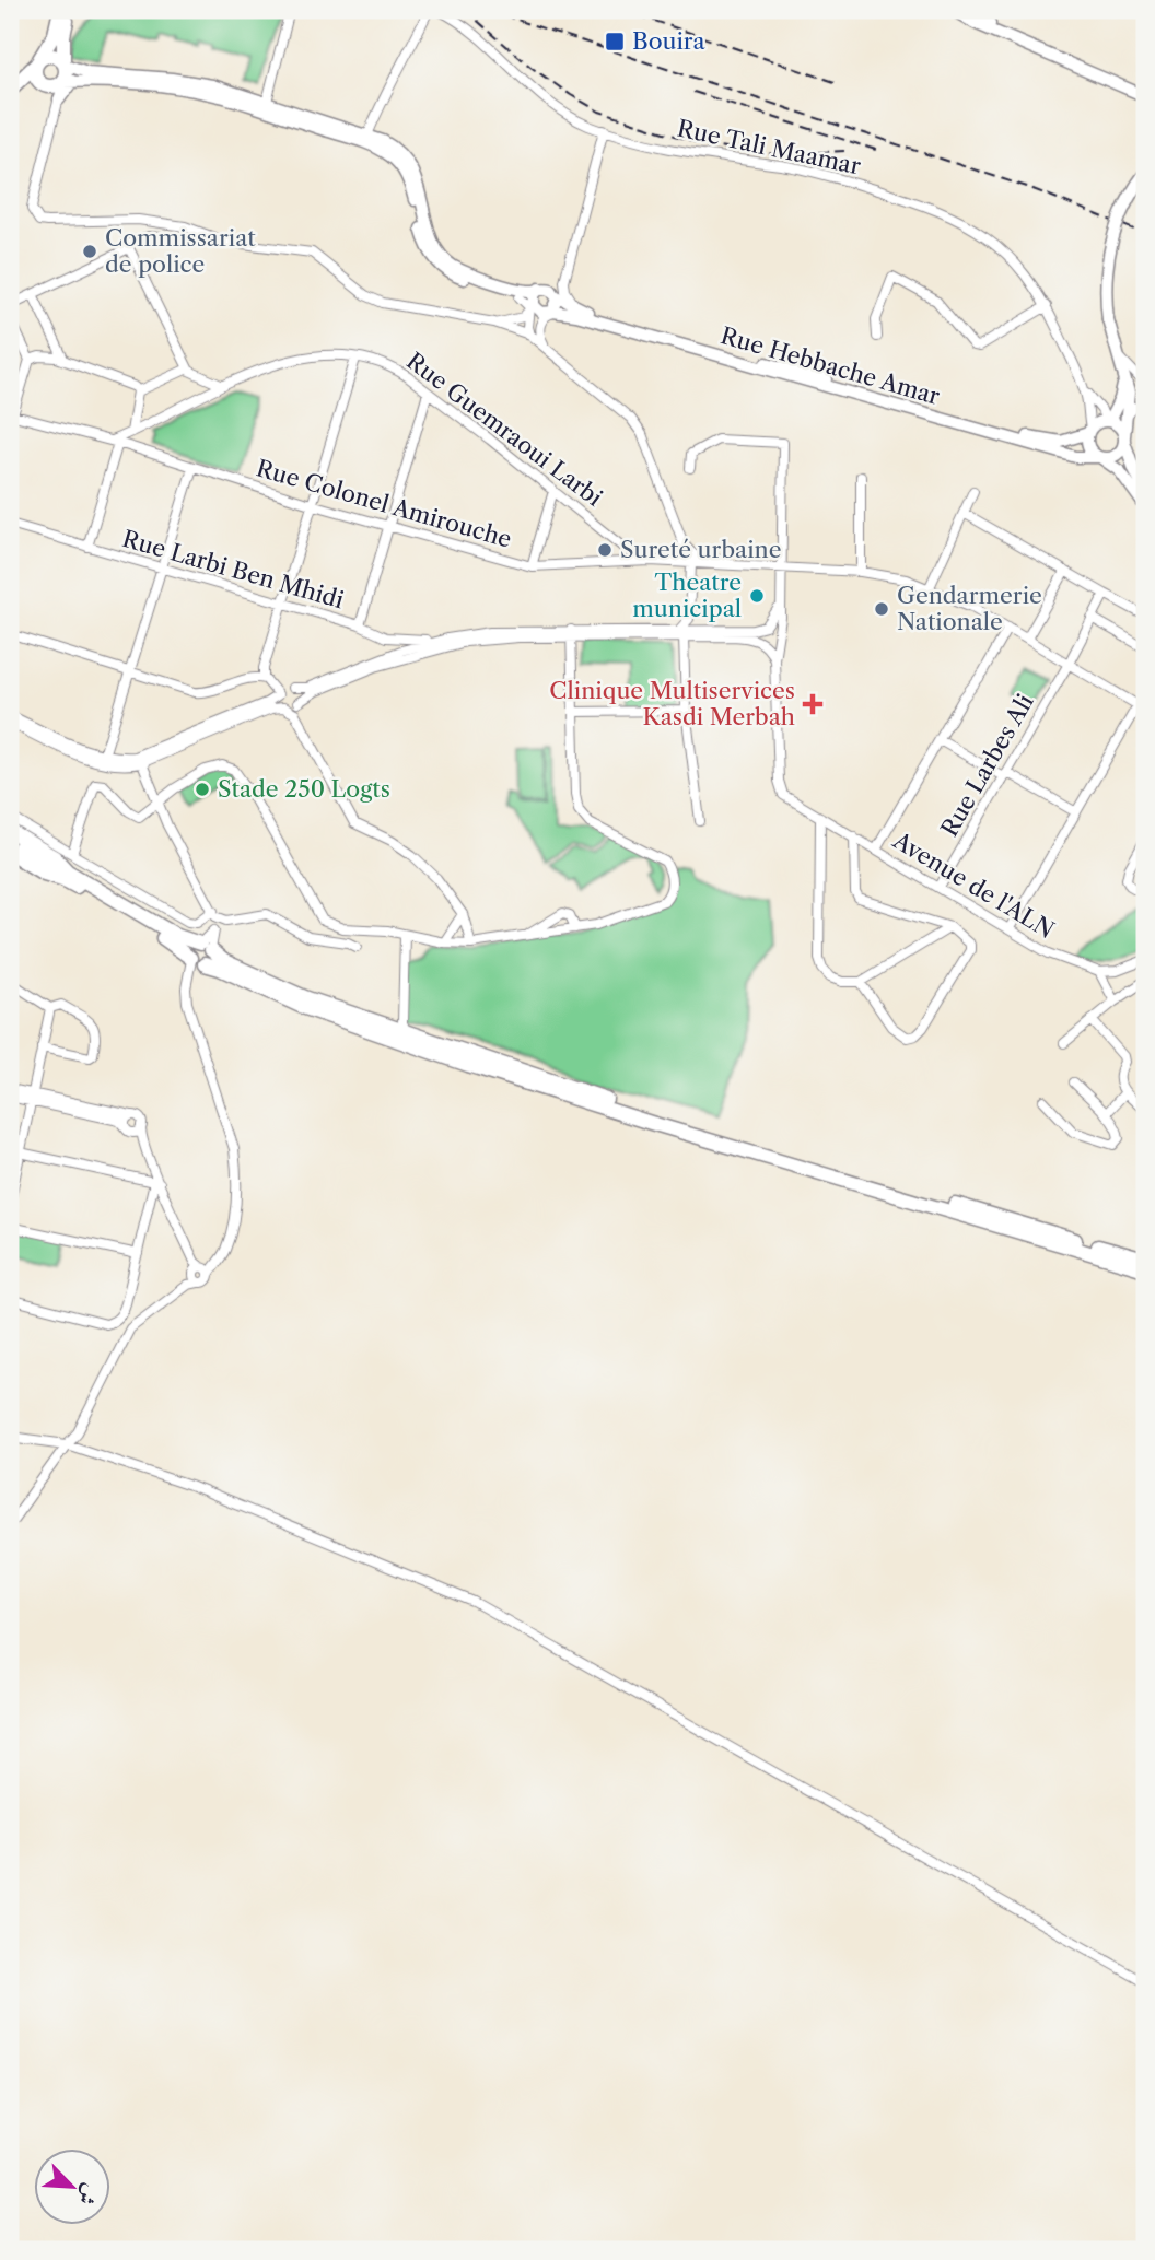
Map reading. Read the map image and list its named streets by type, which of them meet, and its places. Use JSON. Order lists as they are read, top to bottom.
{
  "streets": {
    "main road": ["Rue Hebbache Amar"],
    "street": [
      "Rue Tali Maamar",
      "Rue Guemraoui Larbi",
      "Rue Colonel Amirouche",
      "Rue Larbi Ben Mhidi",
      "Rue Larbes Ali",
      "Avenue de l'ALN"
    ]
  },
  "crossings": [
    ["Rue Guemraoui Larbi", "Rue Colonel Amirouche"],
    ["Rue Larbes Ali", "Avenue de l'ALN"]
  ],
  "places": {
    "transit": ["Bouira"],
    "other": [
      "Commissariat de police",
      "Sureté urbaine",
      "Theatre municipal",
      "Gendarmerie Nationale",
      "Stade 250 Logts"
    ],
    "health": ["Clinique Multiservices Kasdi Merbah"]
  },
  "north": "bottom right"
}
